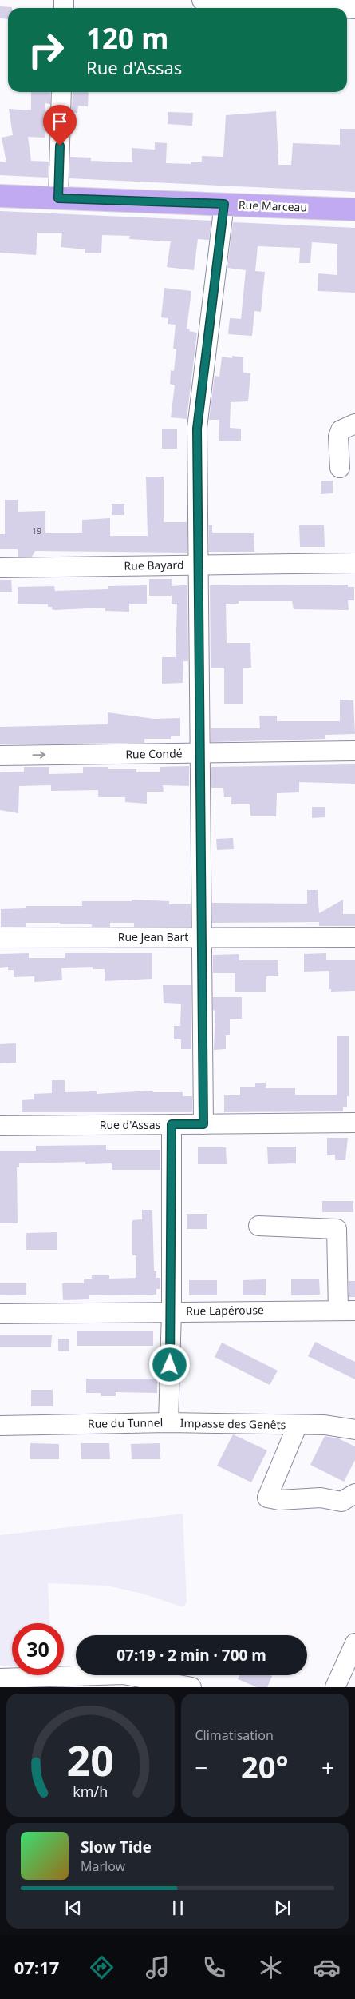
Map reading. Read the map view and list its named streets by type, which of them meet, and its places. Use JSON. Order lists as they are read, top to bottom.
{
  "streets": {
    "main road": ["Rue Marceau"],
    "street": [
      "Rue Bayard",
      "Rue Condé",
      "Rue Jean Bart",
      "Rue d'Assas",
      "Rue Lapérouse",
      "Rue du Tunnel",
      "Impasse des Genêts"
    ]
  },
  "crossings": [
    ["Rue d'Assas", "Rue du Tunnel"],
    ["Rue Lapérouse", "Rue du Tunnel"],
    ["Rue du Tunnel", "Impasse des Genêts"]
  ],
  "one_way": ["Rue Condé"],
  "house_numbers": ["19"],
  "page": {
    "turn": ["120 m", "Rue d'Assas"],
    "limit": "30",
    "trip": "07:19 · 2 min · 700 m",
    "tile": "Climatisation",
    "heat": ["−", "20°", "+"],
    "song": ["Slow Tide", "Marlow"],
    "tabs": "07:17",
    "gauge": ["20", "km/h"]
  }
}
